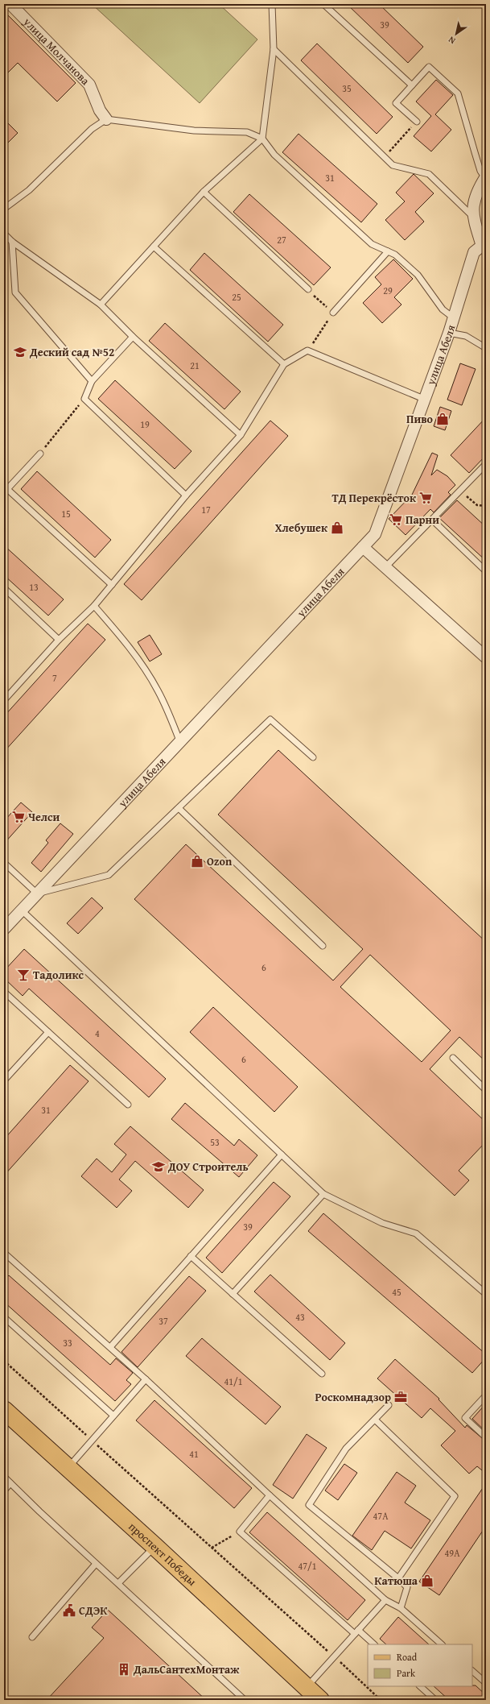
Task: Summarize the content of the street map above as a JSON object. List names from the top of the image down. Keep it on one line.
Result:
{"streets":{"main road":["проспект Победы"],"street":["улица Молчанова","улица Абеля"]},"places":{"school or university":["Деский сад №52","ДОУ Строитель"],"shop":["Пиво","Хлебушек","Ozon","Катюша"],"supermarket":["ТД Перекрёсток","Парни","Челси"],"bar":["Тадоликс"],"office":["Роскомнадзор"],"public building":["СДЭК"],"building":["ДальСантехМонтаж"]},"house_numbers":["39","35","31","27","29","25","21","19","17","15","13","7","6","4","6","31","53","39","45","43","37","33","41/1","41","47А","49А","47/1"],"legend":["Road","Park"],"north":"bottom left"}
